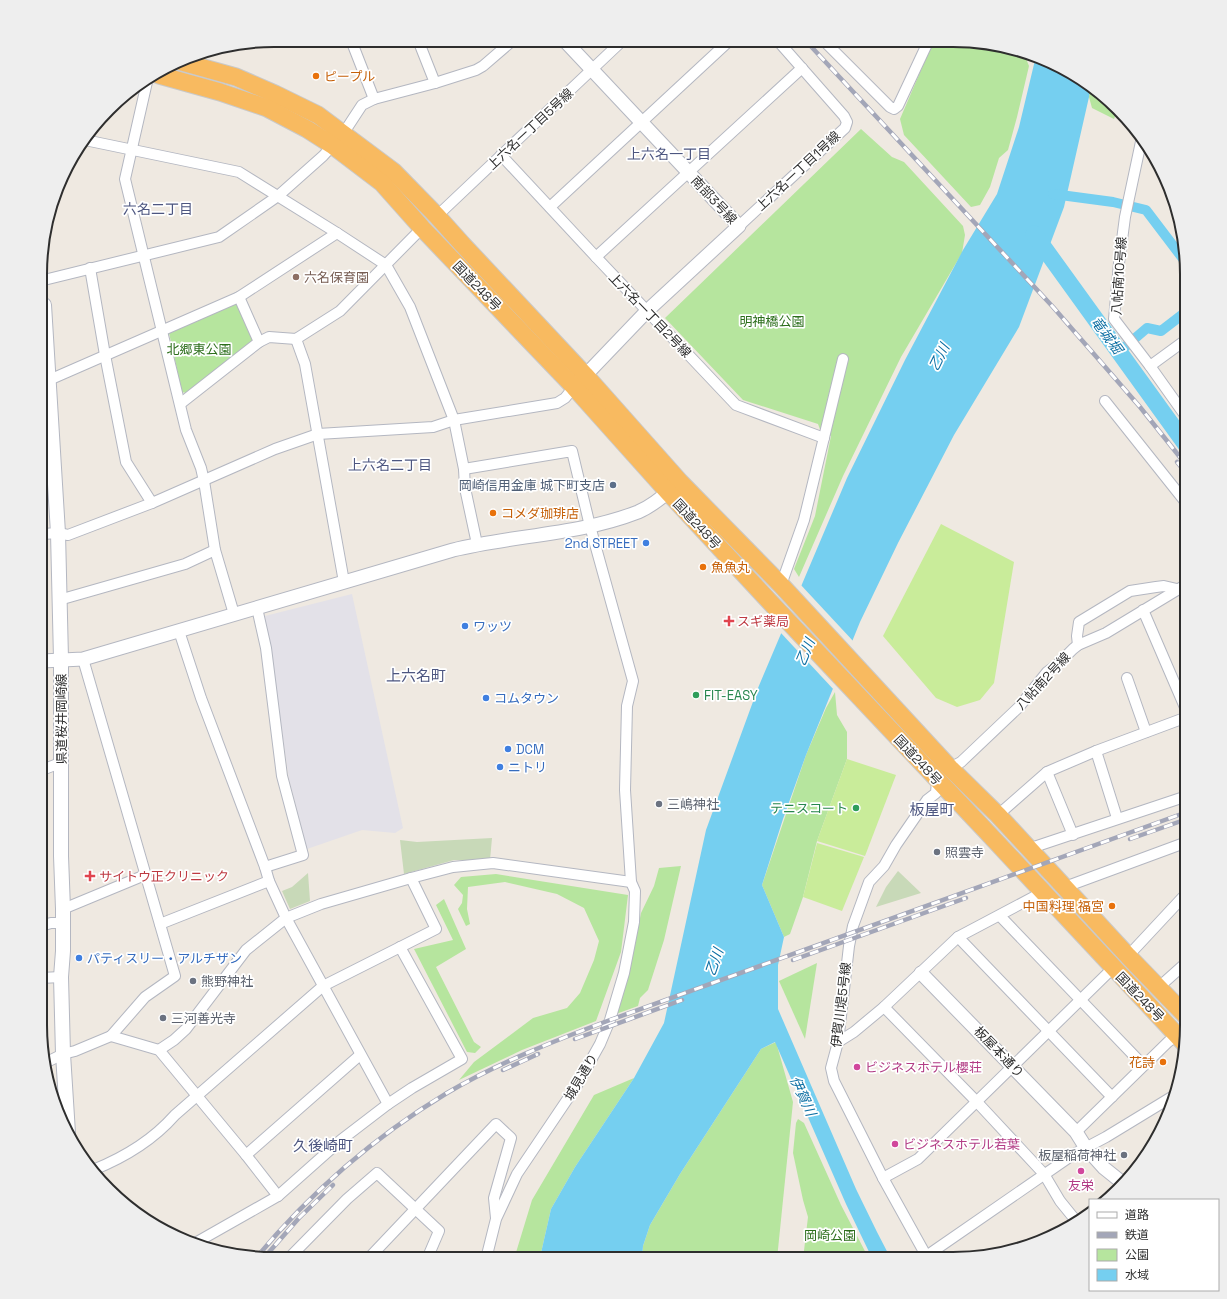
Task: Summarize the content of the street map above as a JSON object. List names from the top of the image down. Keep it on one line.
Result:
{"streets":{"highway":["国道248号"],"main road":["県道桜井岡崎線"],"street":["上六名一丁目5号線","上六名一丁目1号線","南部3号線","八帖南10号線","上六名一丁目2号線","八帖南2号線","伊賀川堤5号線","板屋本通り","城見通り"]},"crossings":[["上六名一丁目5号線","南部3号線"],["上六名一丁目5号線","国道248号"],["上六名一丁目5号線","上六名一丁目2号線"],["上六名一丁目1号線","南部3号線"],["南部3号線","国道248号"],["南部3号線","上六名一丁目2号線"],["国道248号","八帖南2号線"],["国道248号","伊賀川堤5号線"]],"districts":["上六名一丁目","六名二丁目","上六名二丁目","上六名町","板屋町","久後崎町"],"water":["竜城堀","乙川","伊賀川"],"parks":["明神橋公園","北郷東公園","岡崎公園"],"places":{"other":["ピープル","六名保育園","岡崎信用金庫 城下町支店","コメダ珈琲店","2nd STREET","魚魚丸","ワッツ","FIT-EASY","コムタウン","DCM","ニトリ","三嶋神社","テニスコート","照雲寺","中国料理 福宮","パティスリー・アルチザン","熊野神社","三河善光寺","花詩","ビジネスホテル櫻荘","ビジネスホテル若葉","板屋稲荷神社","友栄"],"health":["スギ薬局","サイトウ正クリニック"]},"legend":["道路","鉄道","公園","水域"]}
